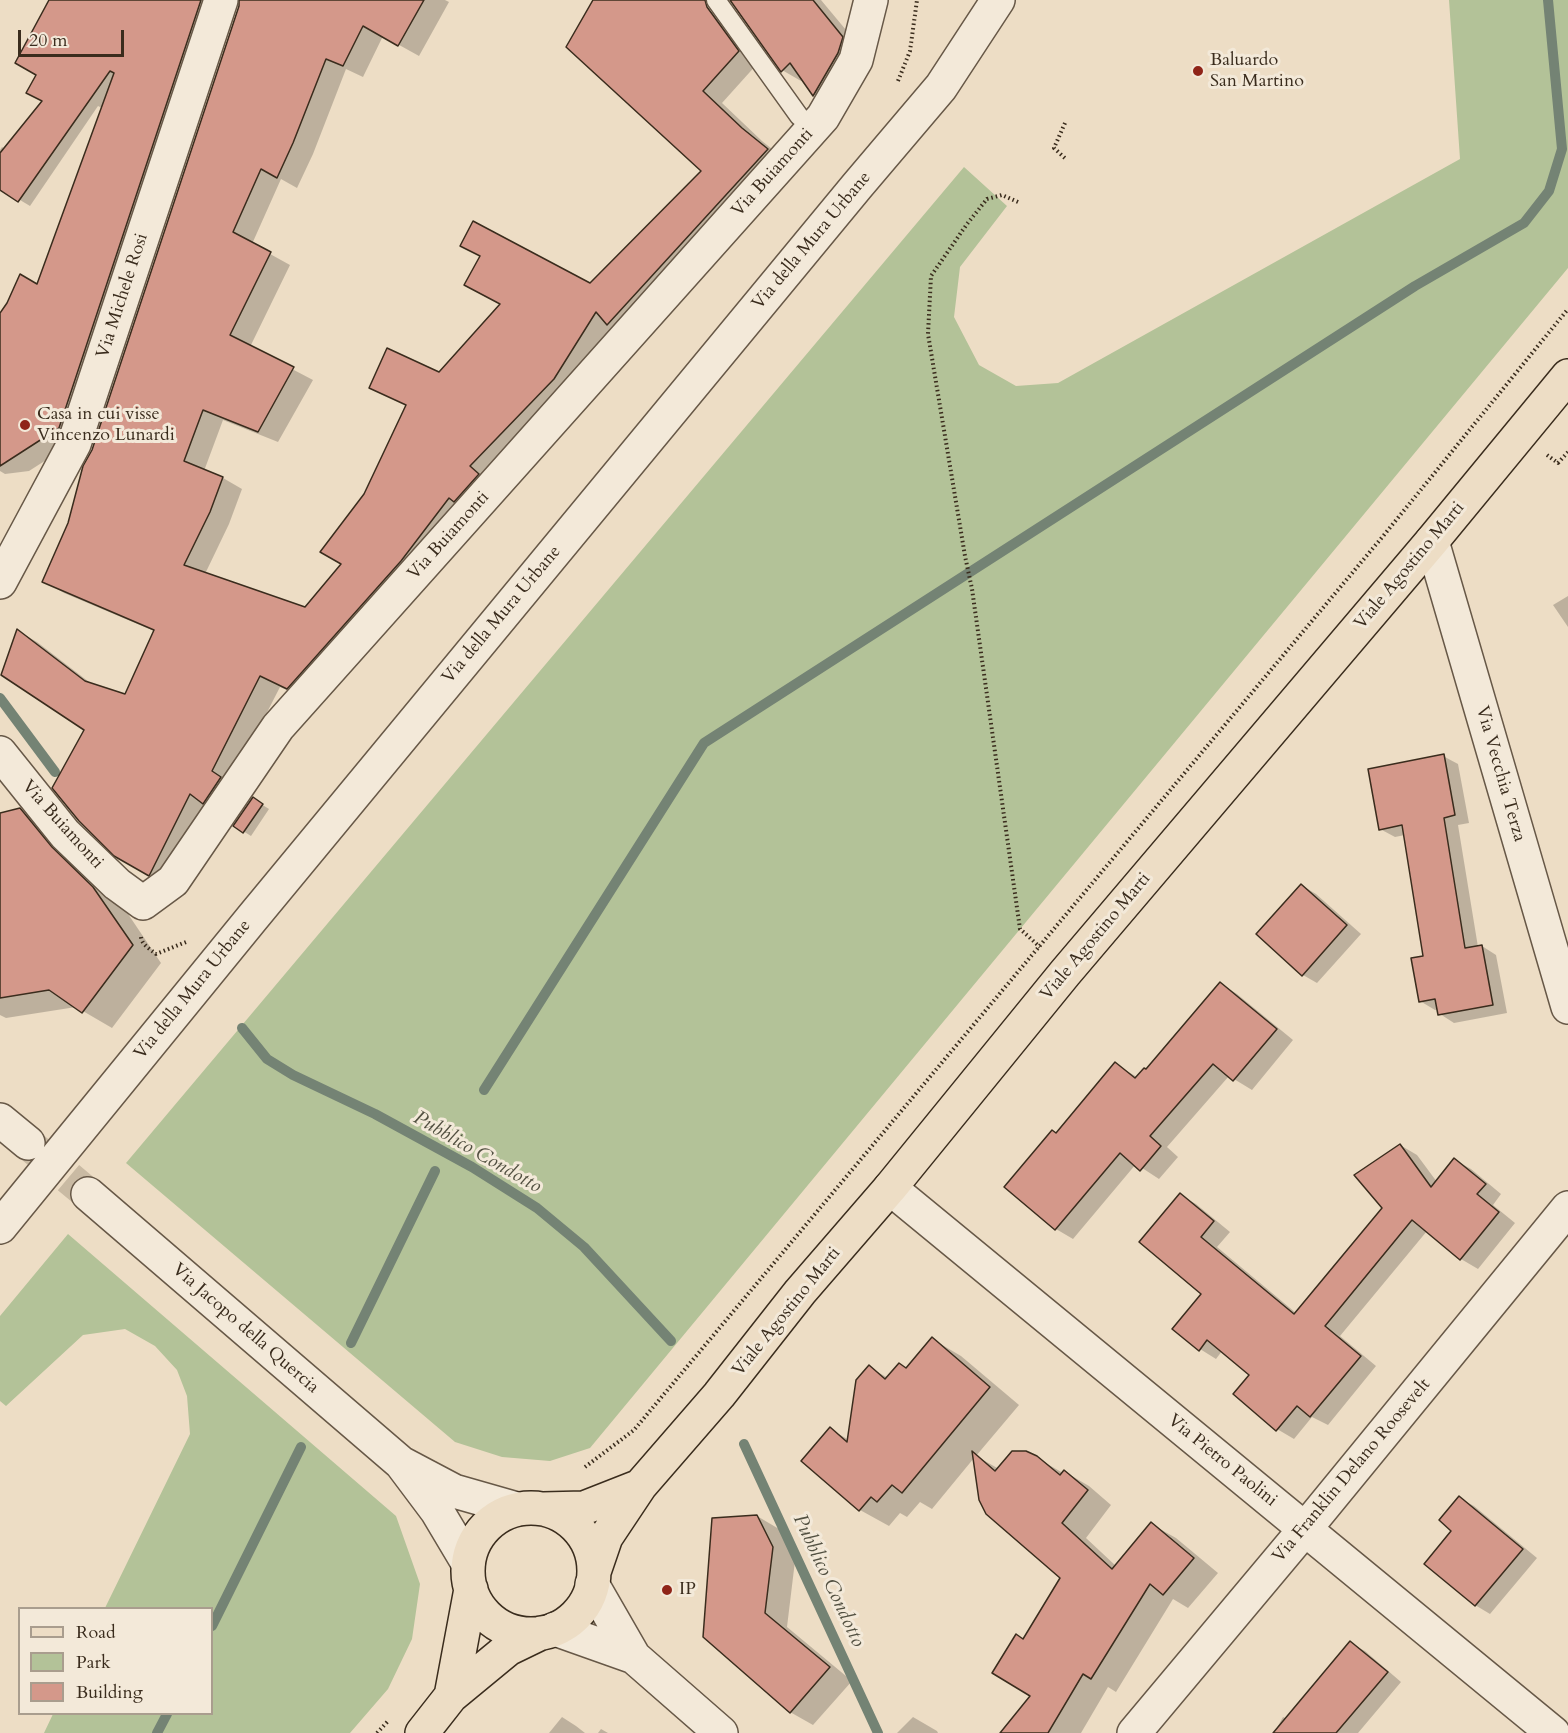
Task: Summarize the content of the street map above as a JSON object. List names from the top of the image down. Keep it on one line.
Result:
{"streets":{"main road":["Viale Agostino Marti"],"street":["Via Buiamonti","Via della Mura Urbane","Via Michele Rosi","Via Vecchia Terza","Via Jacopo della Quercia","Via Pietro Paolini","Via Franklin Delano Roosevelt"]},"crossings":[["Viale Agostino Marti","Via Vecchia Terza"],["Viale Agostino Marti","Via Jacopo della Quercia"],["Viale Agostino Marti","Via Pietro Paolini"],["Via Pietro Paolini","Via Franklin Delano Roosevelt"]],"water":["Pubblico Condotto"],"places":["Baluardo San Martino","Casa in cui visse Vincenzo Lunardi","IP"],"legend":["Road","Park","Building"],"scale_bar":"20 m"}
